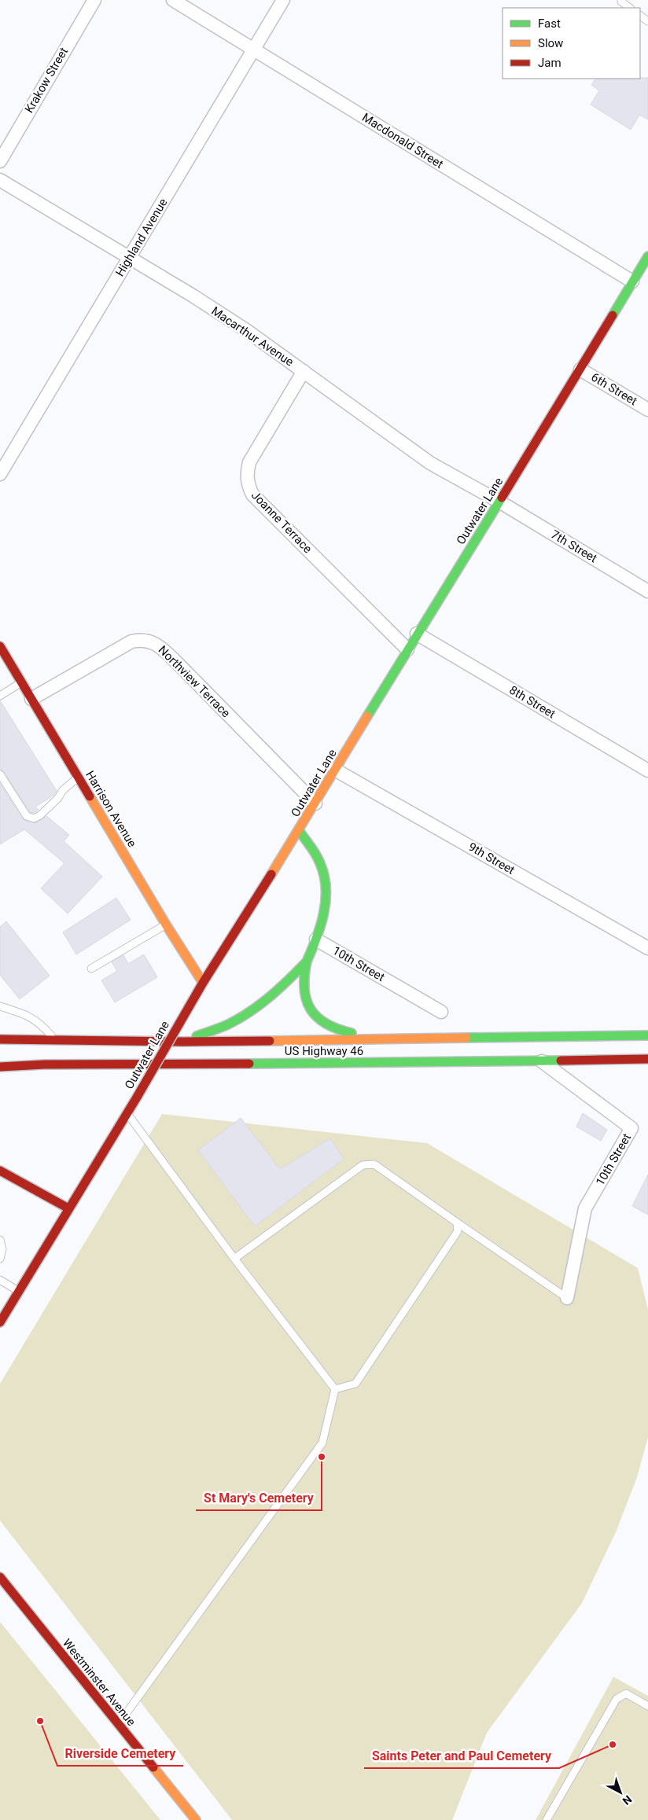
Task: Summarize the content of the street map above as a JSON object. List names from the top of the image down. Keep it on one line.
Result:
{"streets":{"main road":["Outwater Lane","Harrison Avenue","US Highway 46","Westminster Avenue"],"street":["Krakow Street","Macdonald Street","Highland Avenue","Macarthur Avenue","6th Street","Joanne Terrace","7th Street","Northview Terrace","8th Street","9th Street","10th Street"]},"crossings":[["Macdonald Street","Highland Avenue"],["Macdonald Street","Outwater Lane"],["Highland Avenue","Macarthur Avenue"],["Macarthur Avenue","Outwater Lane"],["Macarthur Avenue","Joanne Terrace"],["Macarthur Avenue","7th Street"],["6th Street","Outwater Lane"],["Outwater Lane","Joanne Terrace"],["Outwater Lane","7th Street"],["Outwater Lane","Northview Terrace"],["Outwater Lane","8th Street"],["Outwater Lane","Harrison Avenue"],["Outwater Lane","9th Street"],["Northview Terrace","Harrison Avenue"],["10th Street","US Highway 46"]],"places":["St Mary's Cemetery","Riverside Cemetery","Saints Peter and Paul Cemetery"],"legend":["Fast","Slow","Jam"],"north":"bottom right"}
